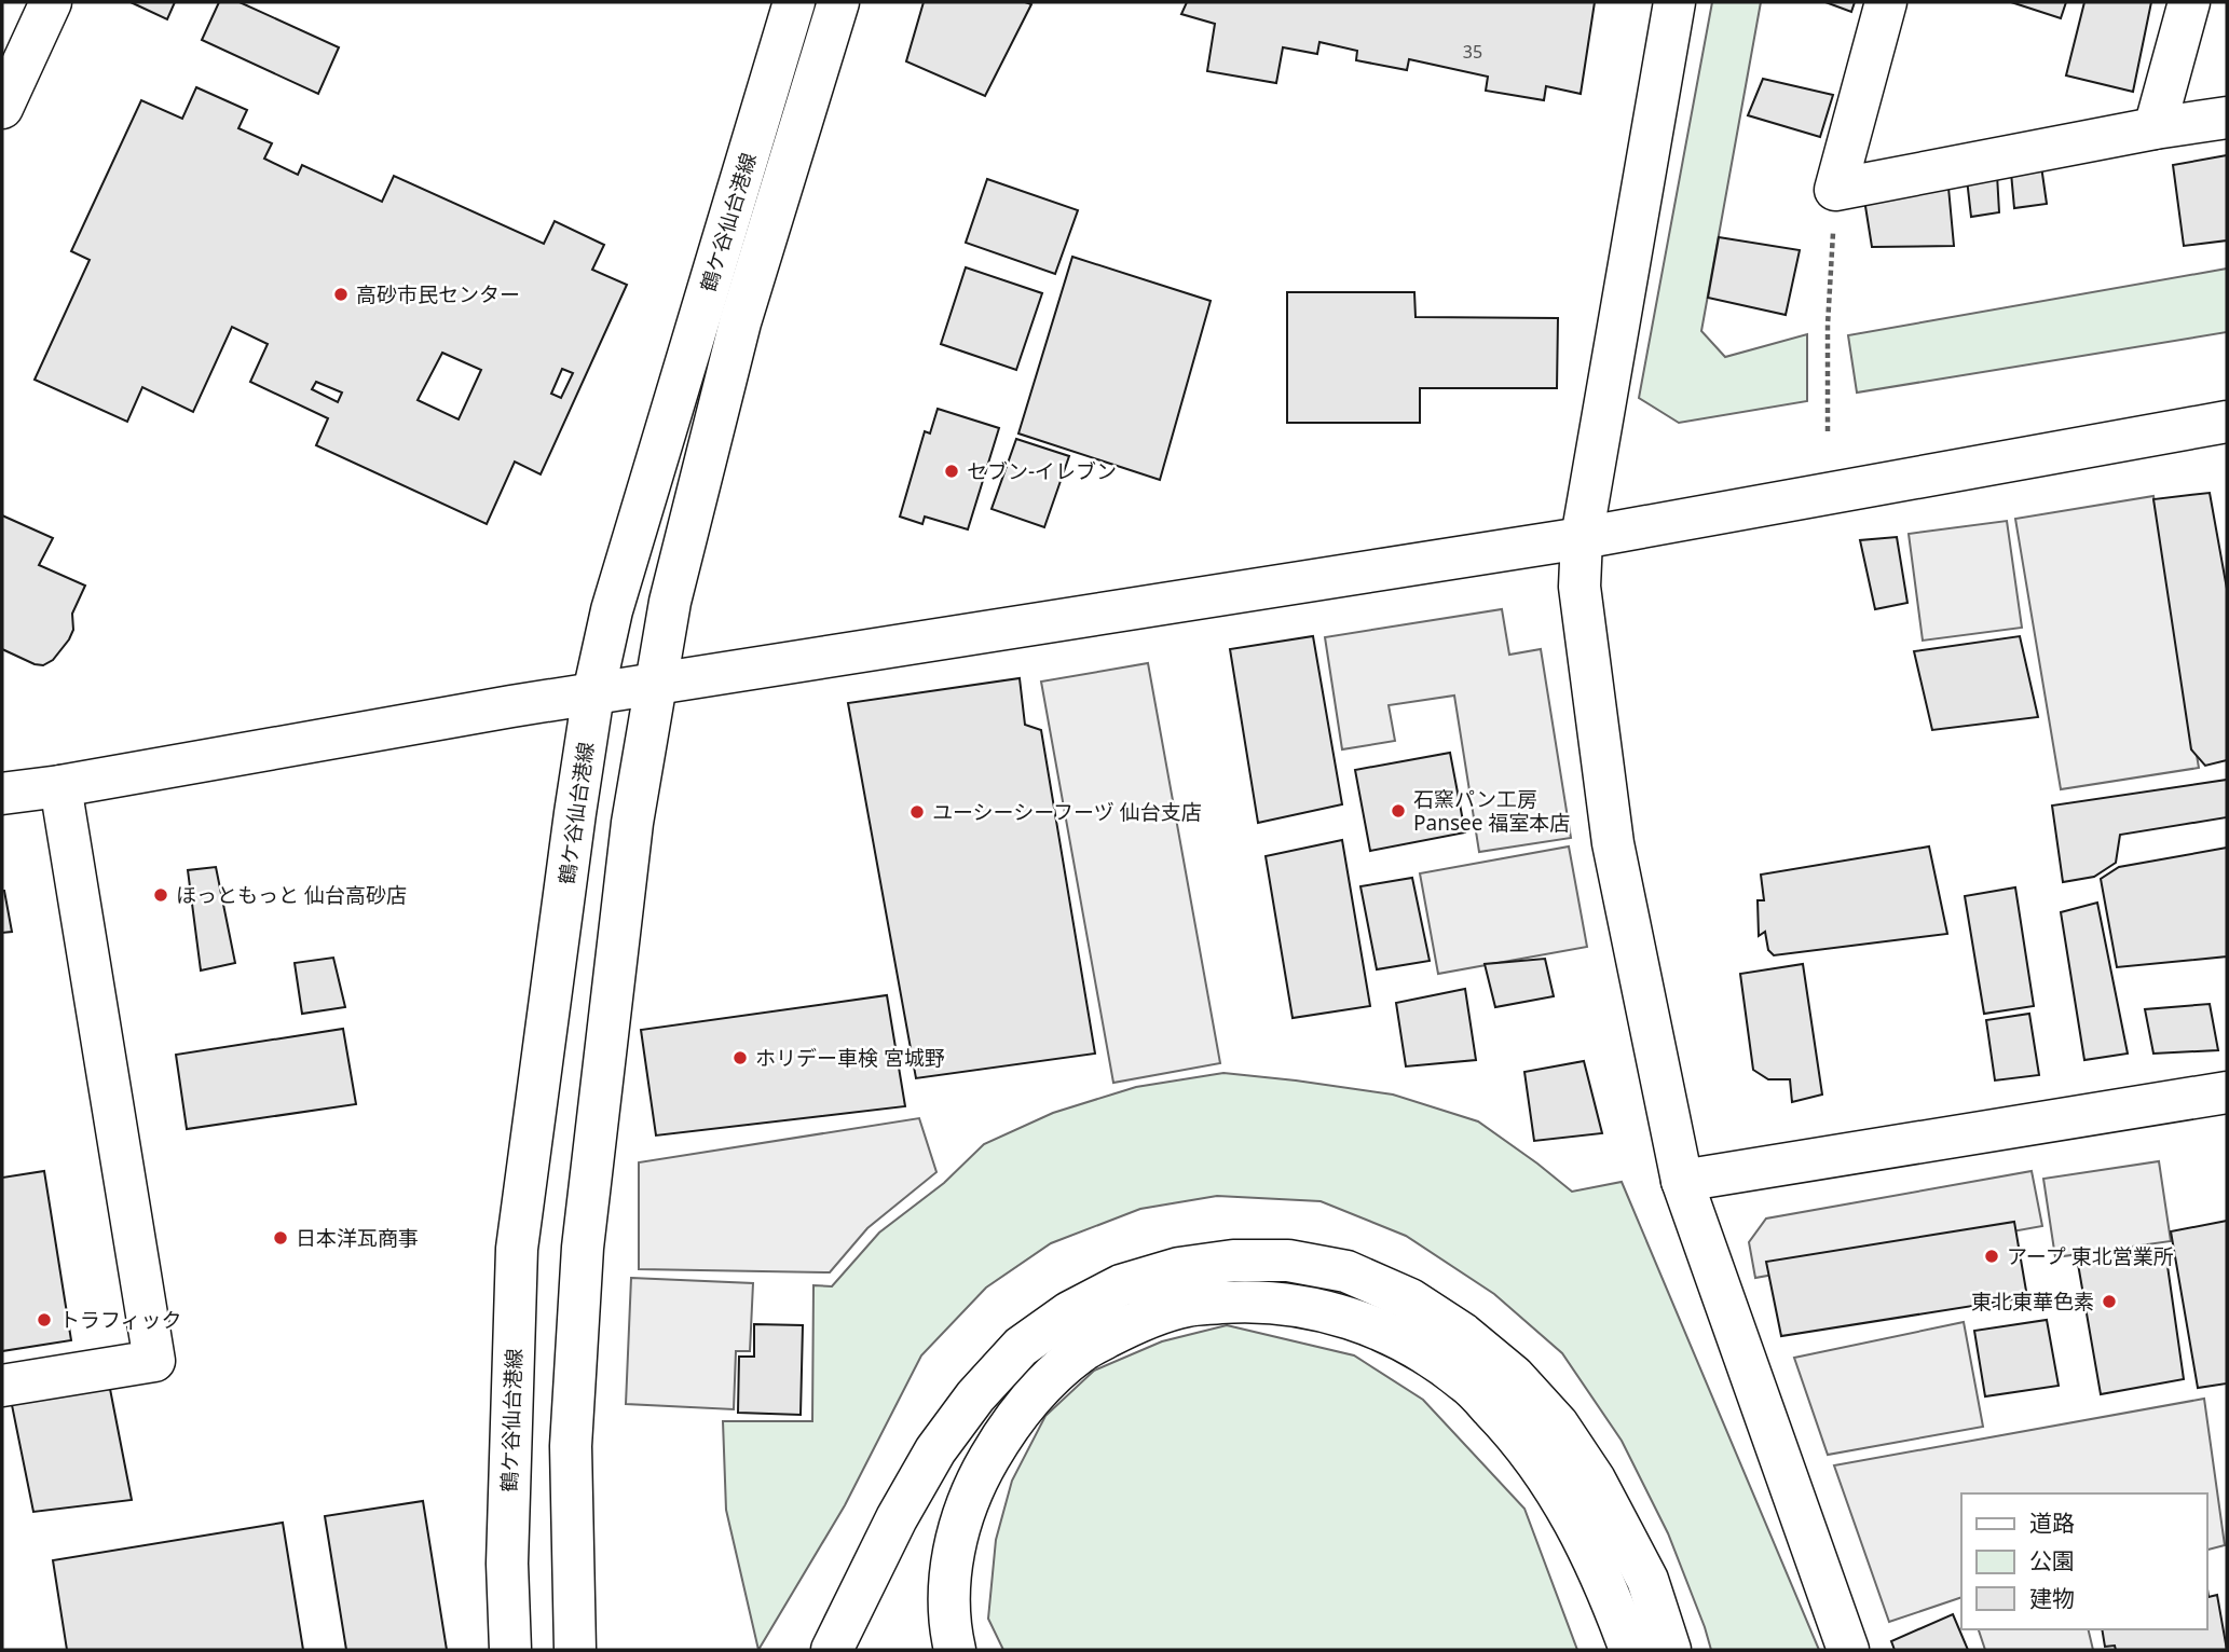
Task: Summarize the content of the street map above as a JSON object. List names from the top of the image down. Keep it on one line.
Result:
{"streets":{"main road":["鶴ケ谷仙台港線"]},"places":["高砂市民センター","セブン-イレブン","石窯パン工房 Pansee 福室本店","ユーシーシーフーヅ 仙台支店","ほっともっと 仙台高砂店","ホリデー車検 宮城野","日本洋瓦商事","アープ 東北営業所","東北東華色素","トラフィック"],"house_numbers":["35"],"legend":["道路","公園","建物"]}
